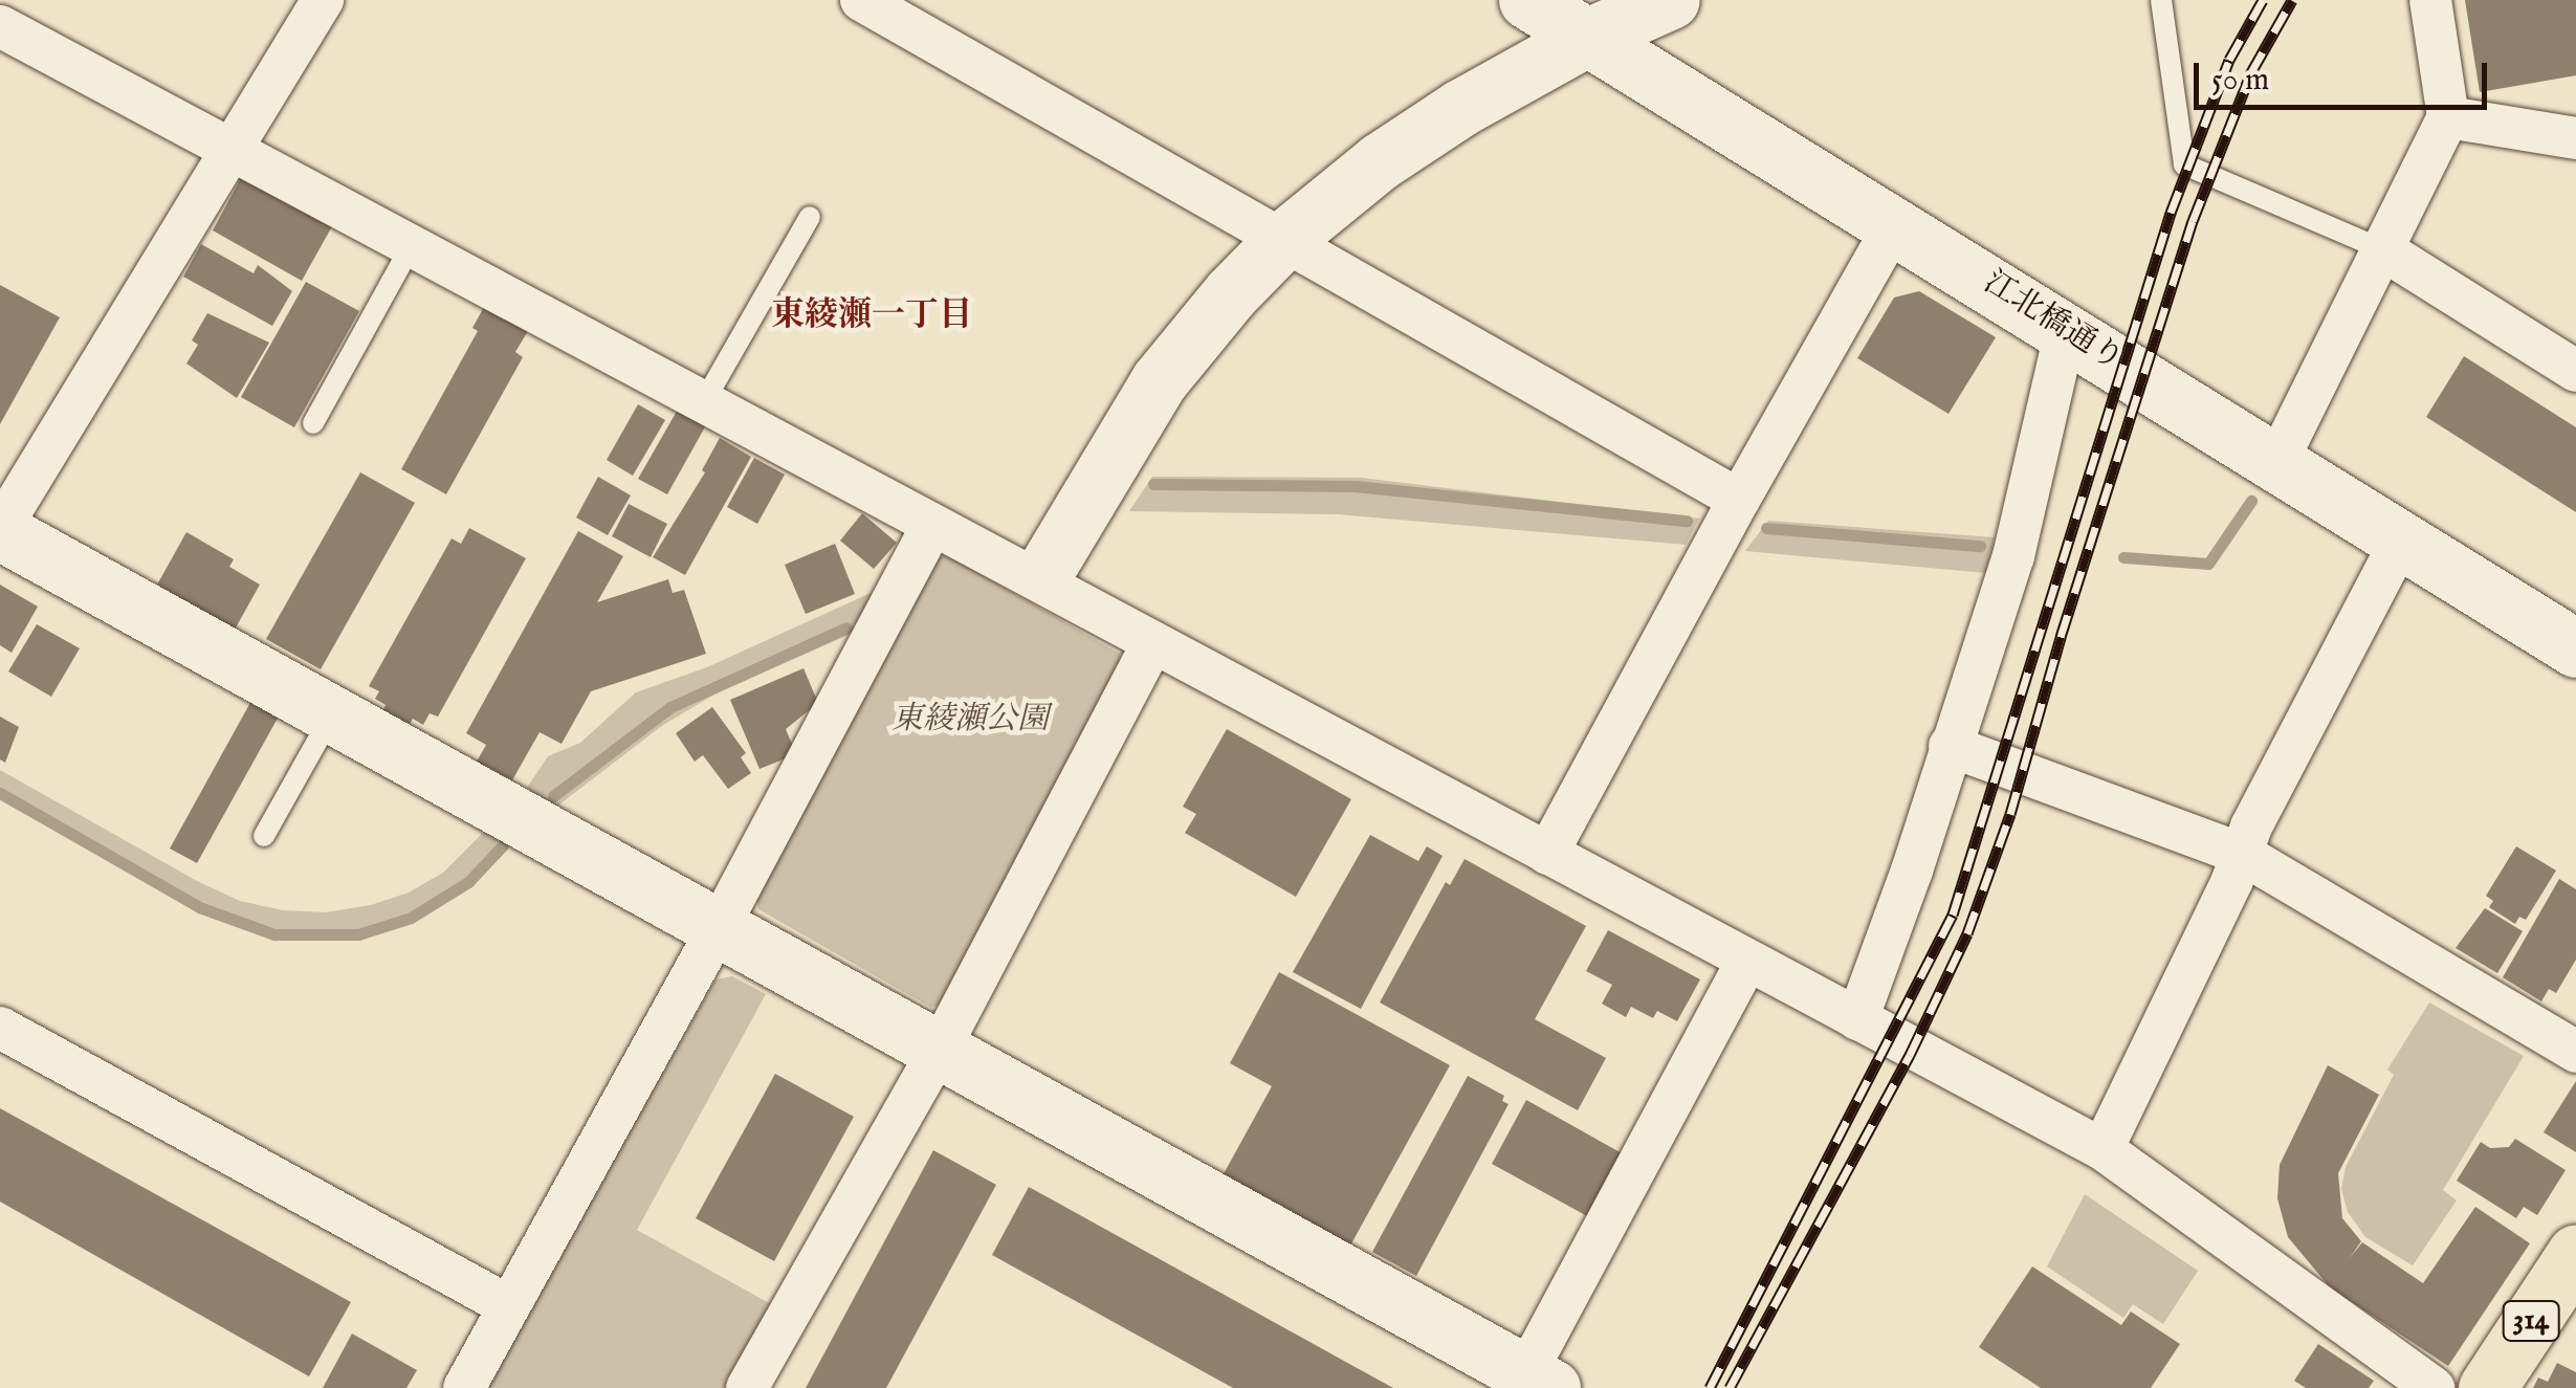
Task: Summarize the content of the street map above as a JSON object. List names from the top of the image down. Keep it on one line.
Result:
{"streets":{"main road":["314"],"street":["江北橋通り"]},"districts":["東綾瀬一丁目"],"parks":["東綾瀬公園"],"scale_bar":"50 m"}
